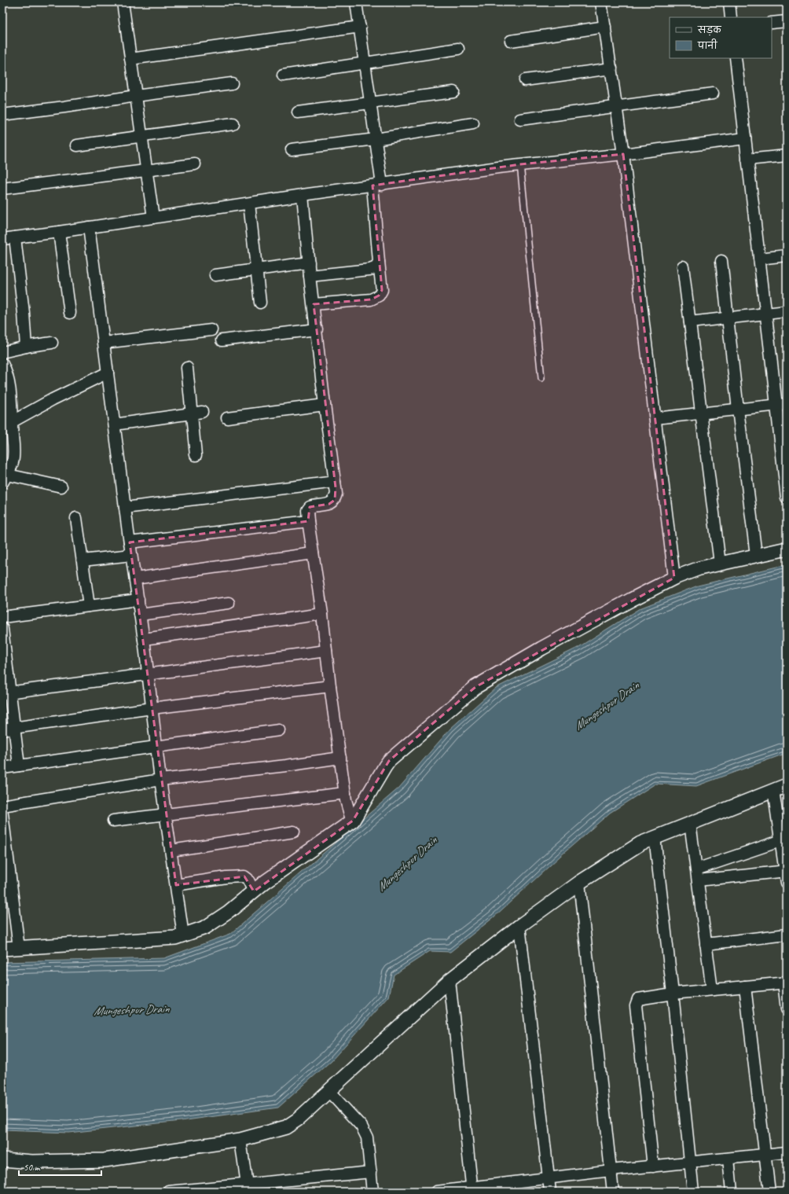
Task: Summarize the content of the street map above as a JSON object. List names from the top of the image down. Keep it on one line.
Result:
{"water":["Mungeshpur Drain"],"legend":["सड़क","पानी"],"scale_bar":"50 m"}
